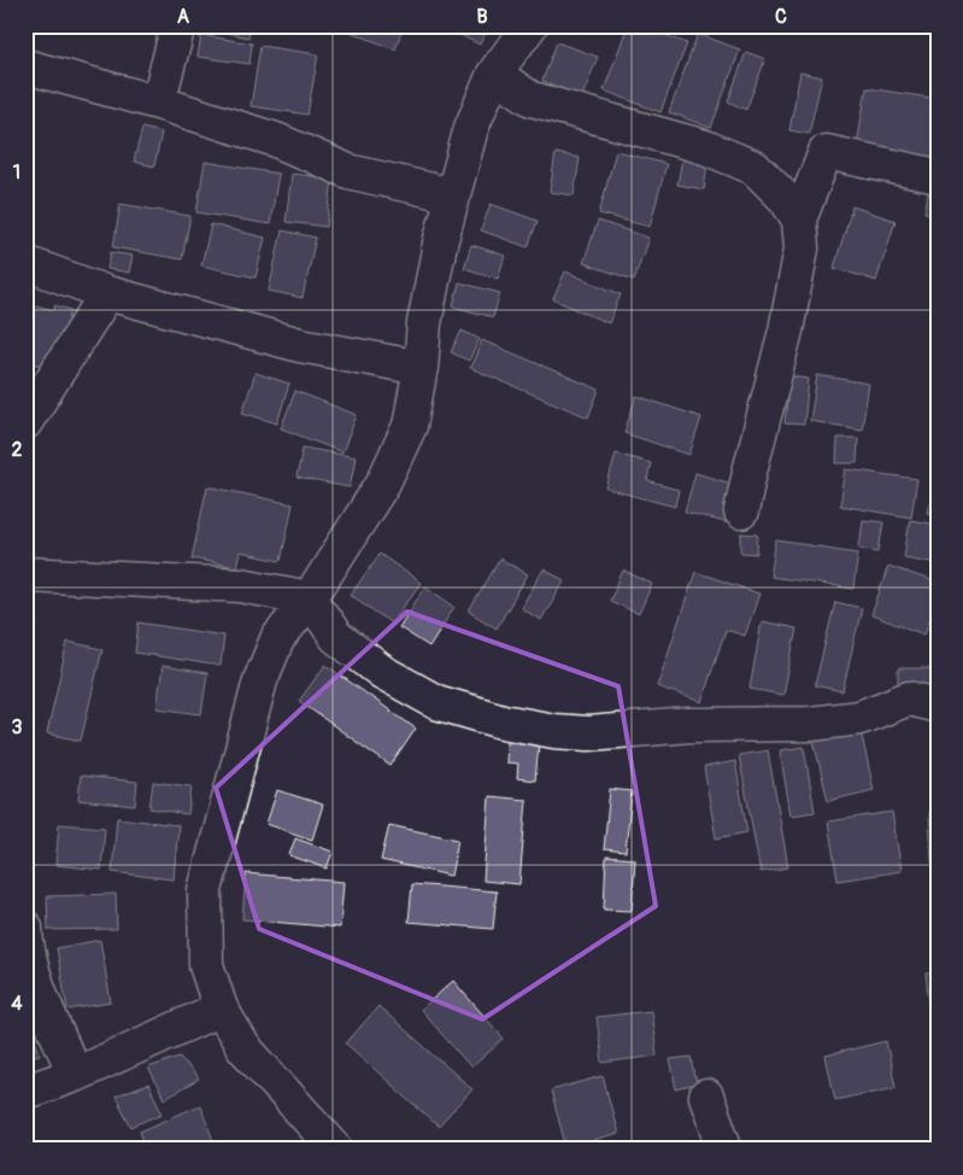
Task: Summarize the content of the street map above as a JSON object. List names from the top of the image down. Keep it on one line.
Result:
{"grid":{"columns":["A","B","C"],"rows":["1","2","3","4"]}}
